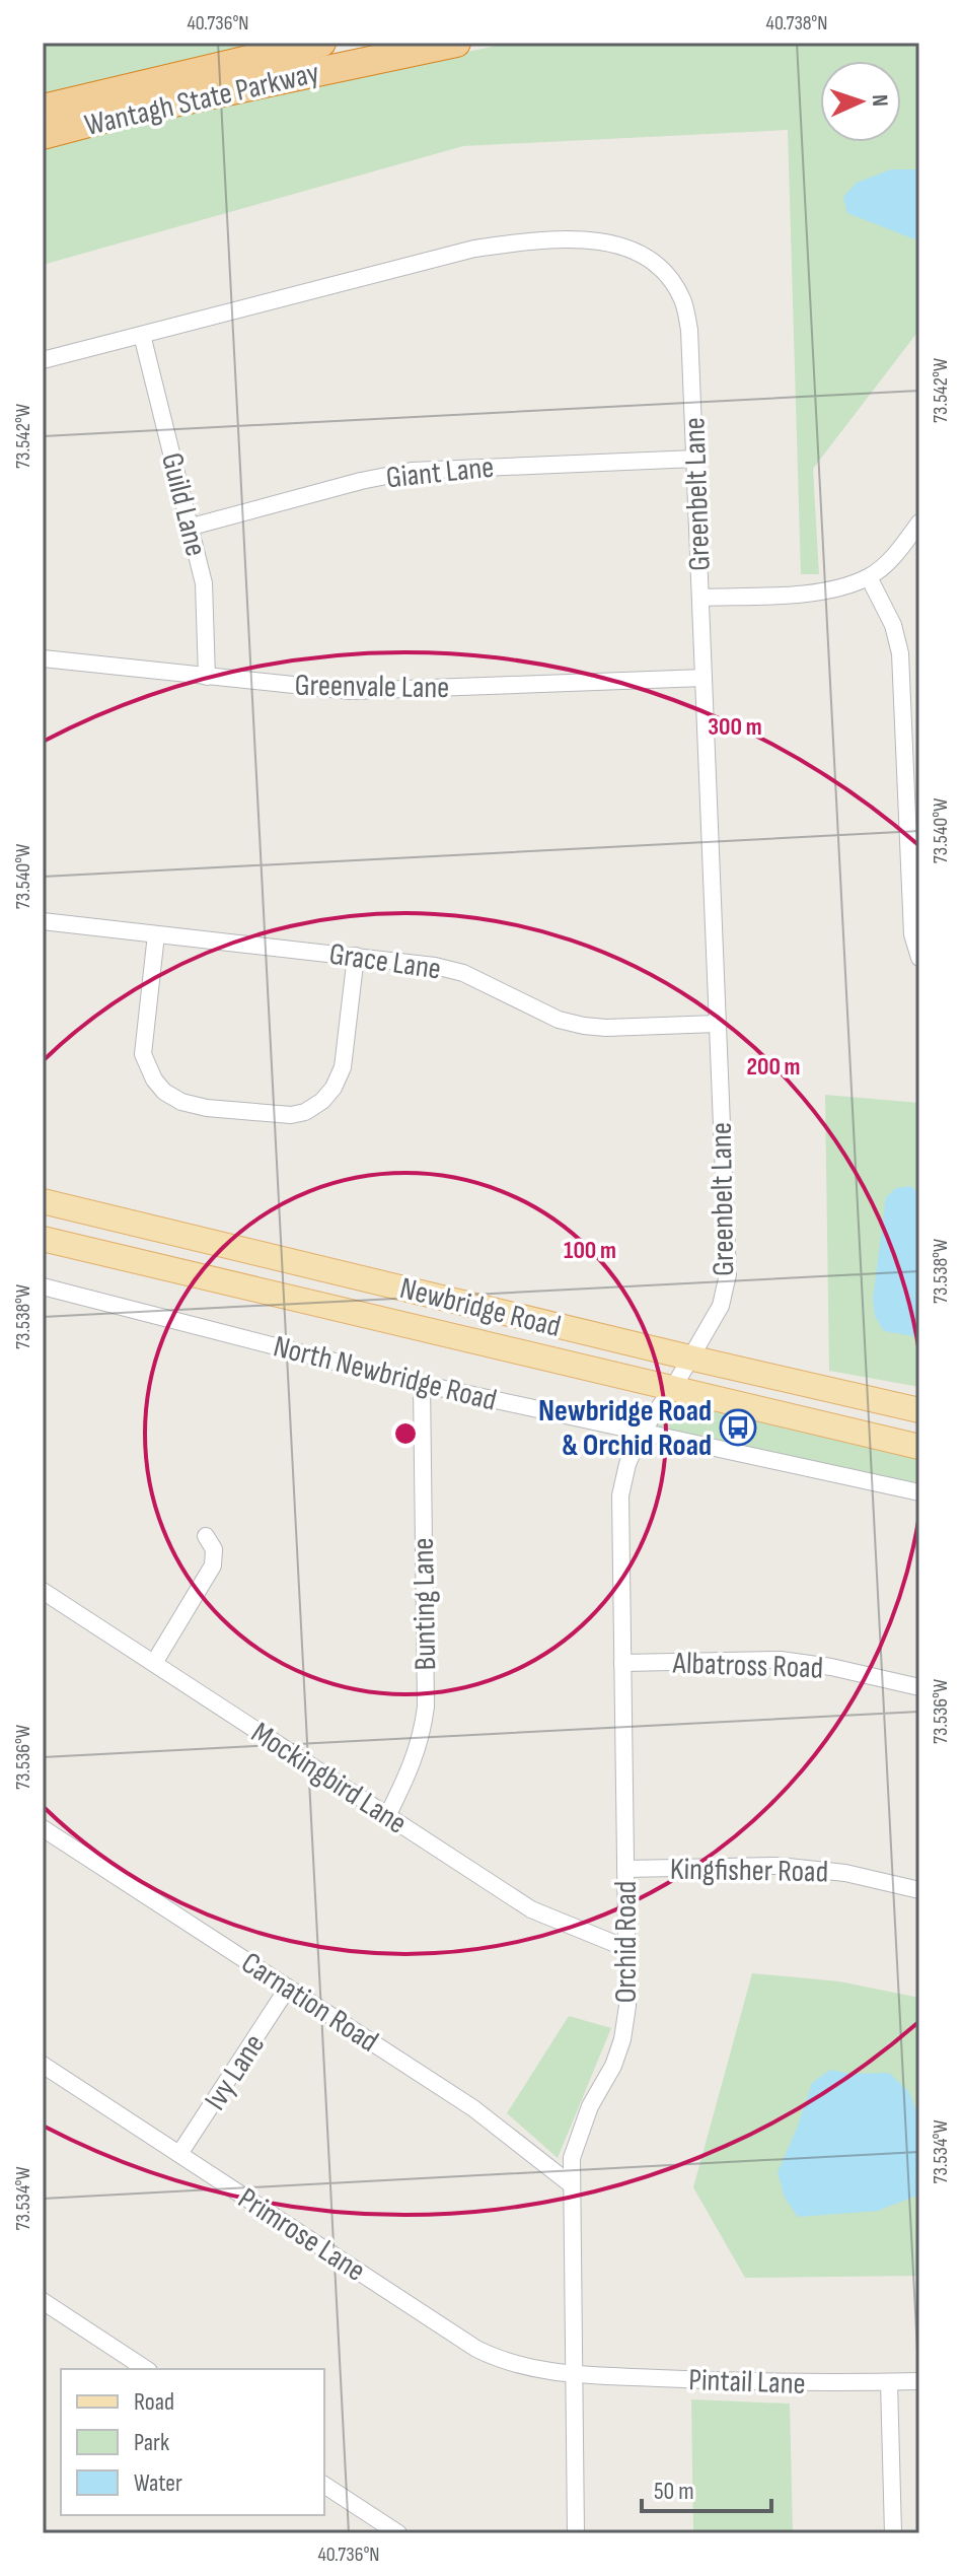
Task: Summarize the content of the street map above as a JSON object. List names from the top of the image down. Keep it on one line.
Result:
{"streets":{"highway":["Wantagh State Parkway"],"main road":["Newbridge Road"],"street":["Giant Lane","Greenbelt Lane","Guild Lane","Greenvale Lane","Grace Lane","North Newbridge Road","Bunting Lane","Albatross Road","Mockingbird Lane","Kingfisher Road","Orchid Road","Carnation Road","Ivy Lane","Primrose Lane","Pintail Lane"]},"crossings":[["Giant Lane","Greenbelt Lane"],["Giant Lane","Guild Lane"],["Greenbelt Lane","Guild Lane"],["Greenbelt Lane","Greenvale Lane"],["Greenbelt Lane","Grace Lane"],["Greenbelt Lane","Newbridge Road"],["Greenbelt Lane","Orchid Road"],["Guild Lane","Greenvale Lane"],["Newbridge Road","Orchid Road"],["North Newbridge Road","Bunting Lane"],["North Newbridge Road","Orchid Road"],["Bunting Lane","Mockingbird Lane"],["Albatross Road","Orchid Road"],["Mockingbird Lane","Orchid Road"],["Kingfisher Road","Orchid Road"],["Orchid Road","Carnation Road"],["Orchid Road","Primrose Lane"],["Orchid Road","Pintail Lane"],["Carnation Road","Ivy Lane"],["Ivy Lane","Primrose Lane"],["Primrose Lane","Pintail Lane"]],"places":{"bus stop":["Newbridge Road & Orchid Road"]},"legend":["Road","Park","Water"],"scale_bar":"50 m","north":"right","coordinates":["40.736°N","40.738°N","73.542°W","73.540°W","73.538°W","73.536°W","73.534°W"],"rings":["300 m","200 m","100 m"]}
